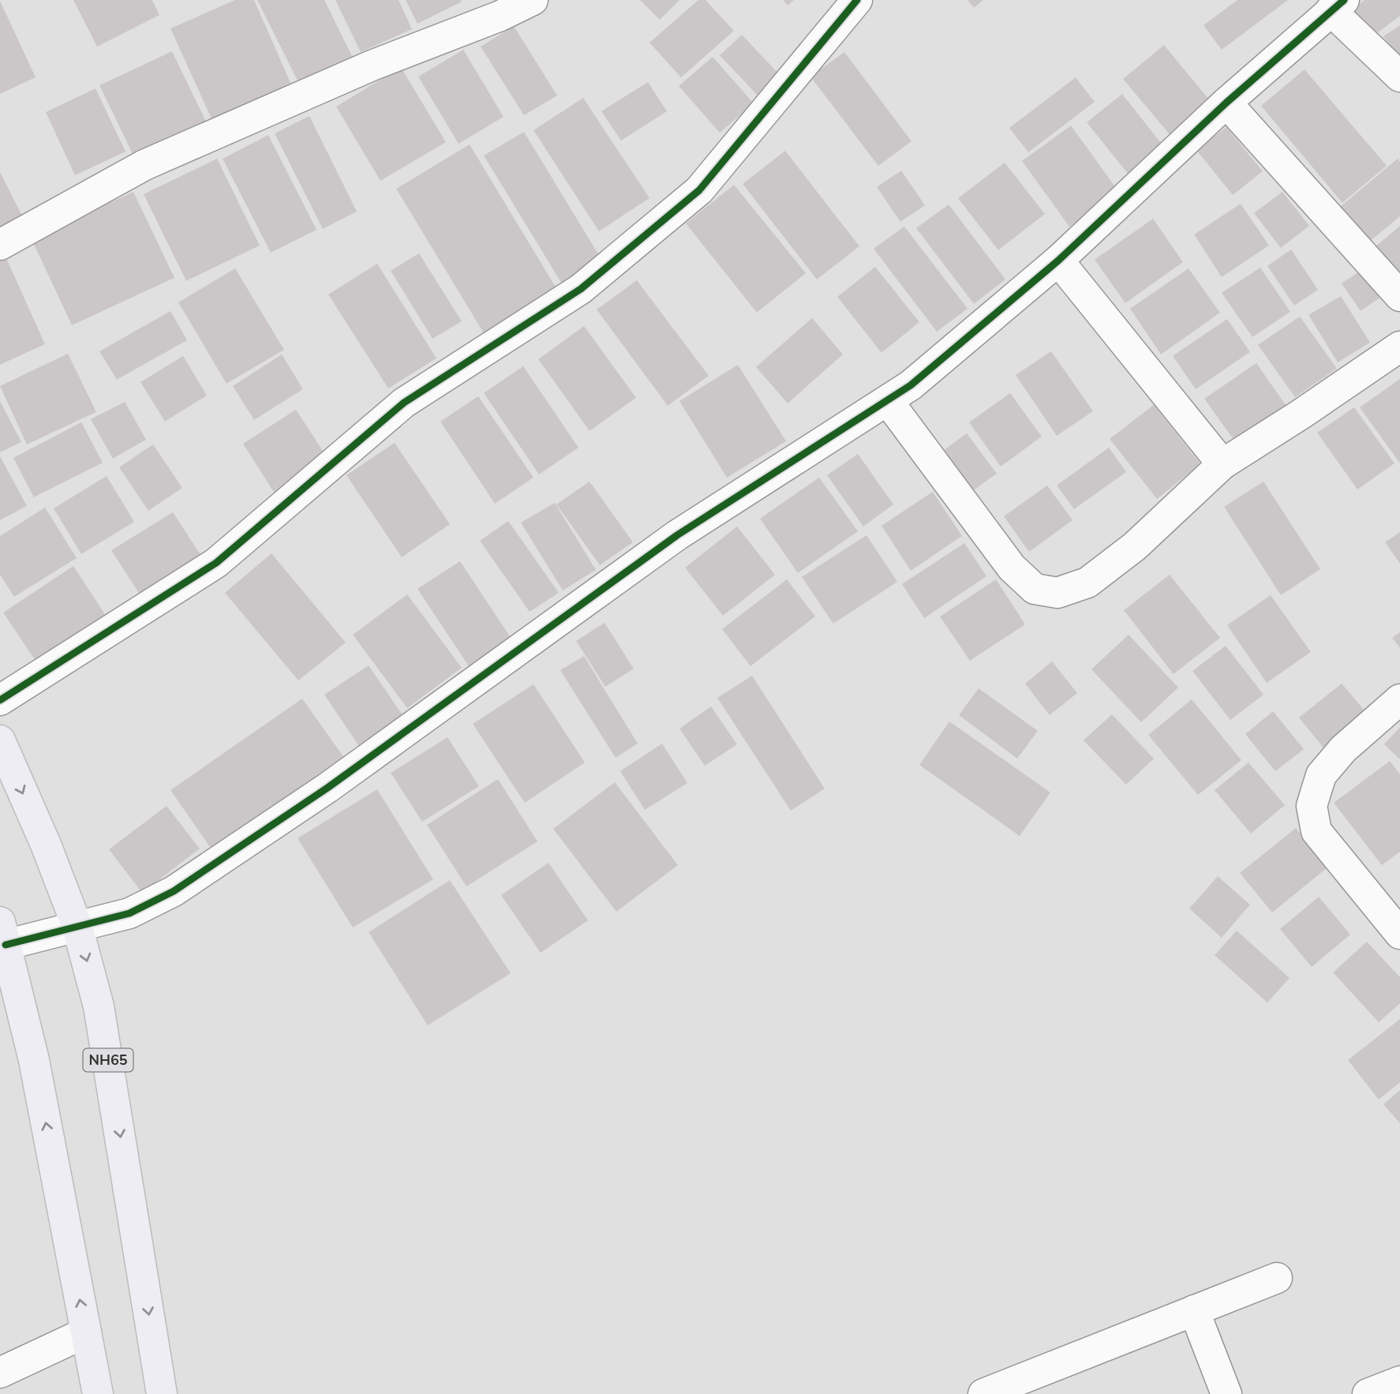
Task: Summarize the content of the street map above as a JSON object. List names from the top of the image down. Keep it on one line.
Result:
{"streets":{"highway":["NH65"]}}
